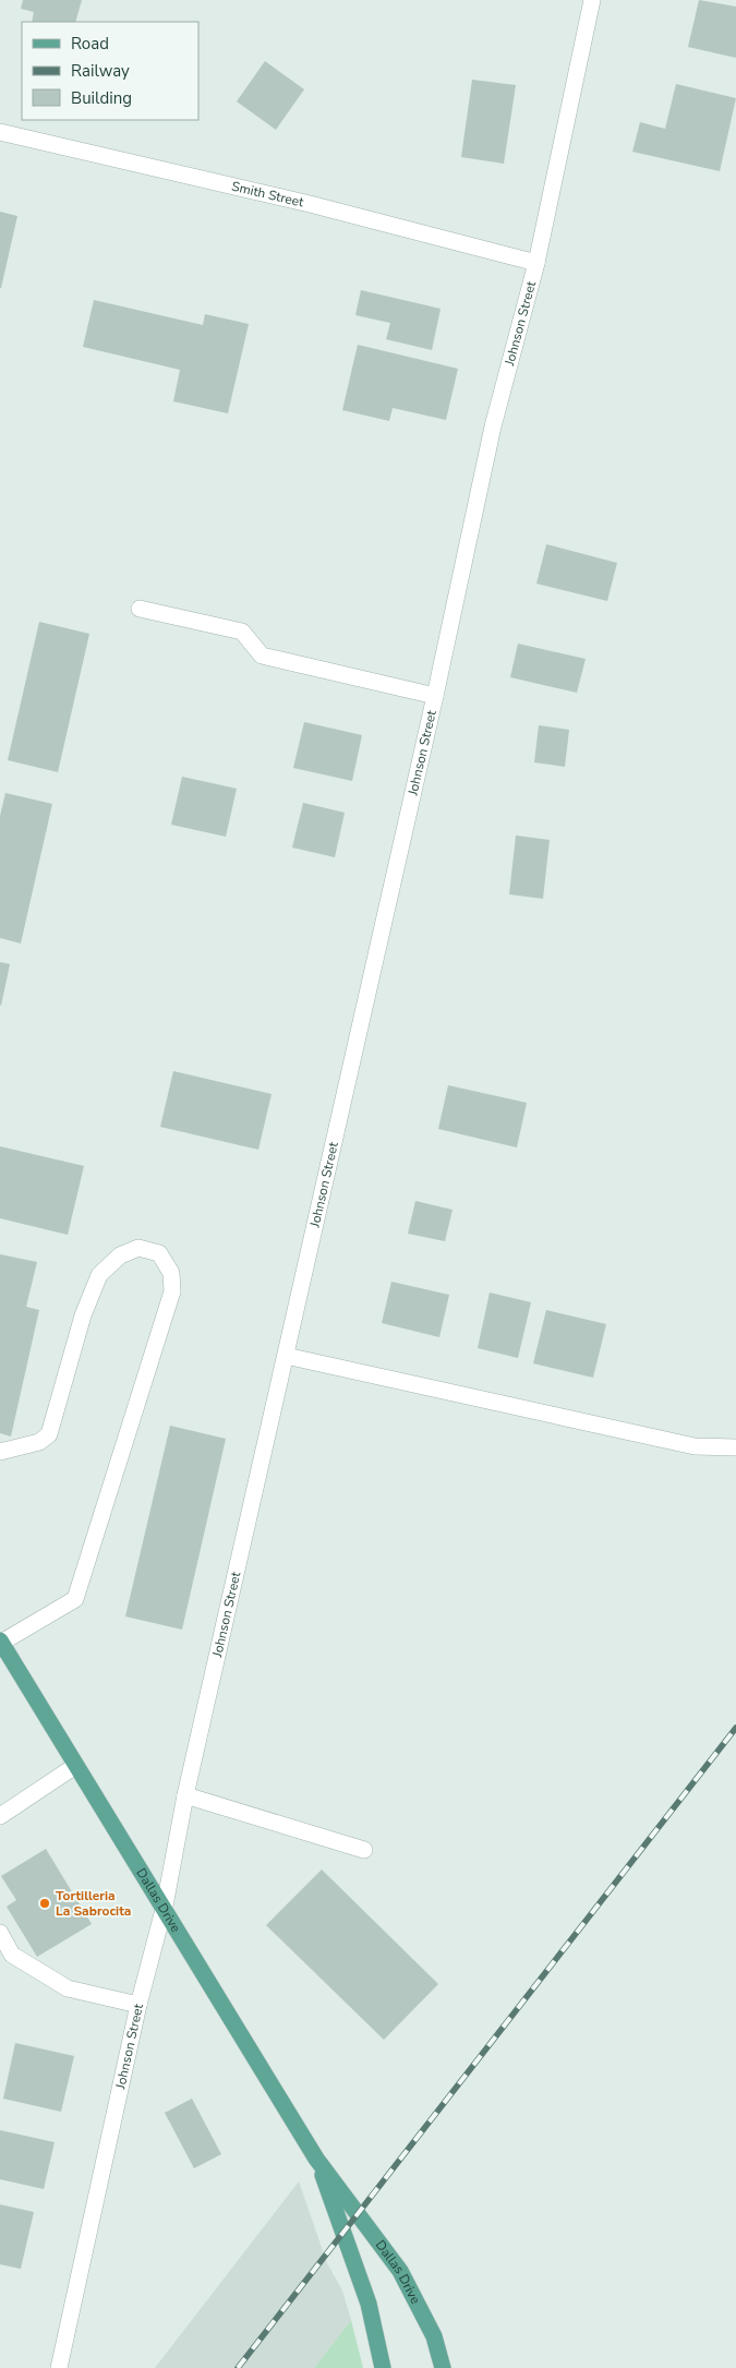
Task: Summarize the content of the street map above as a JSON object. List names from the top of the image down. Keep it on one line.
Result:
{"streets":{"main road":["Dallas Drive"],"street":["Smith Street","Johnson Street"]},"crossings":[["Smith Street","Johnson Street"],["Johnson Street","Dallas Drive"]],"places":["Tortilleria La Sabrocita"],"legend":["Road","Railway","Building"]}
